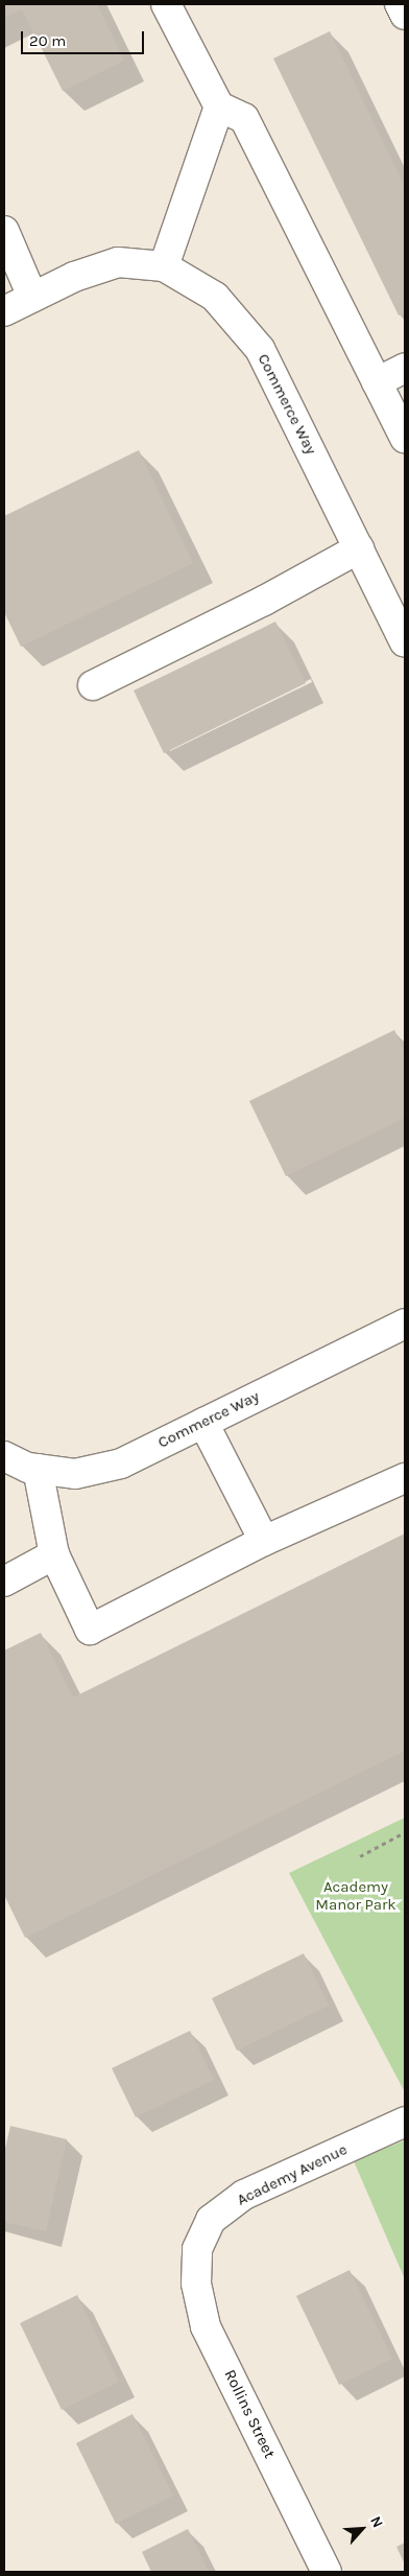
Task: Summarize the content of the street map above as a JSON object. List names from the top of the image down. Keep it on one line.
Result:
{"streets":{"street":["Commerce Way","Academy Avenue","Rollins Street"]},"crossings":[["Academy Avenue","Rollins Street"]],"parks":["Academy Manor Park"],"scale_bar":"20 m","north":"top right"}
